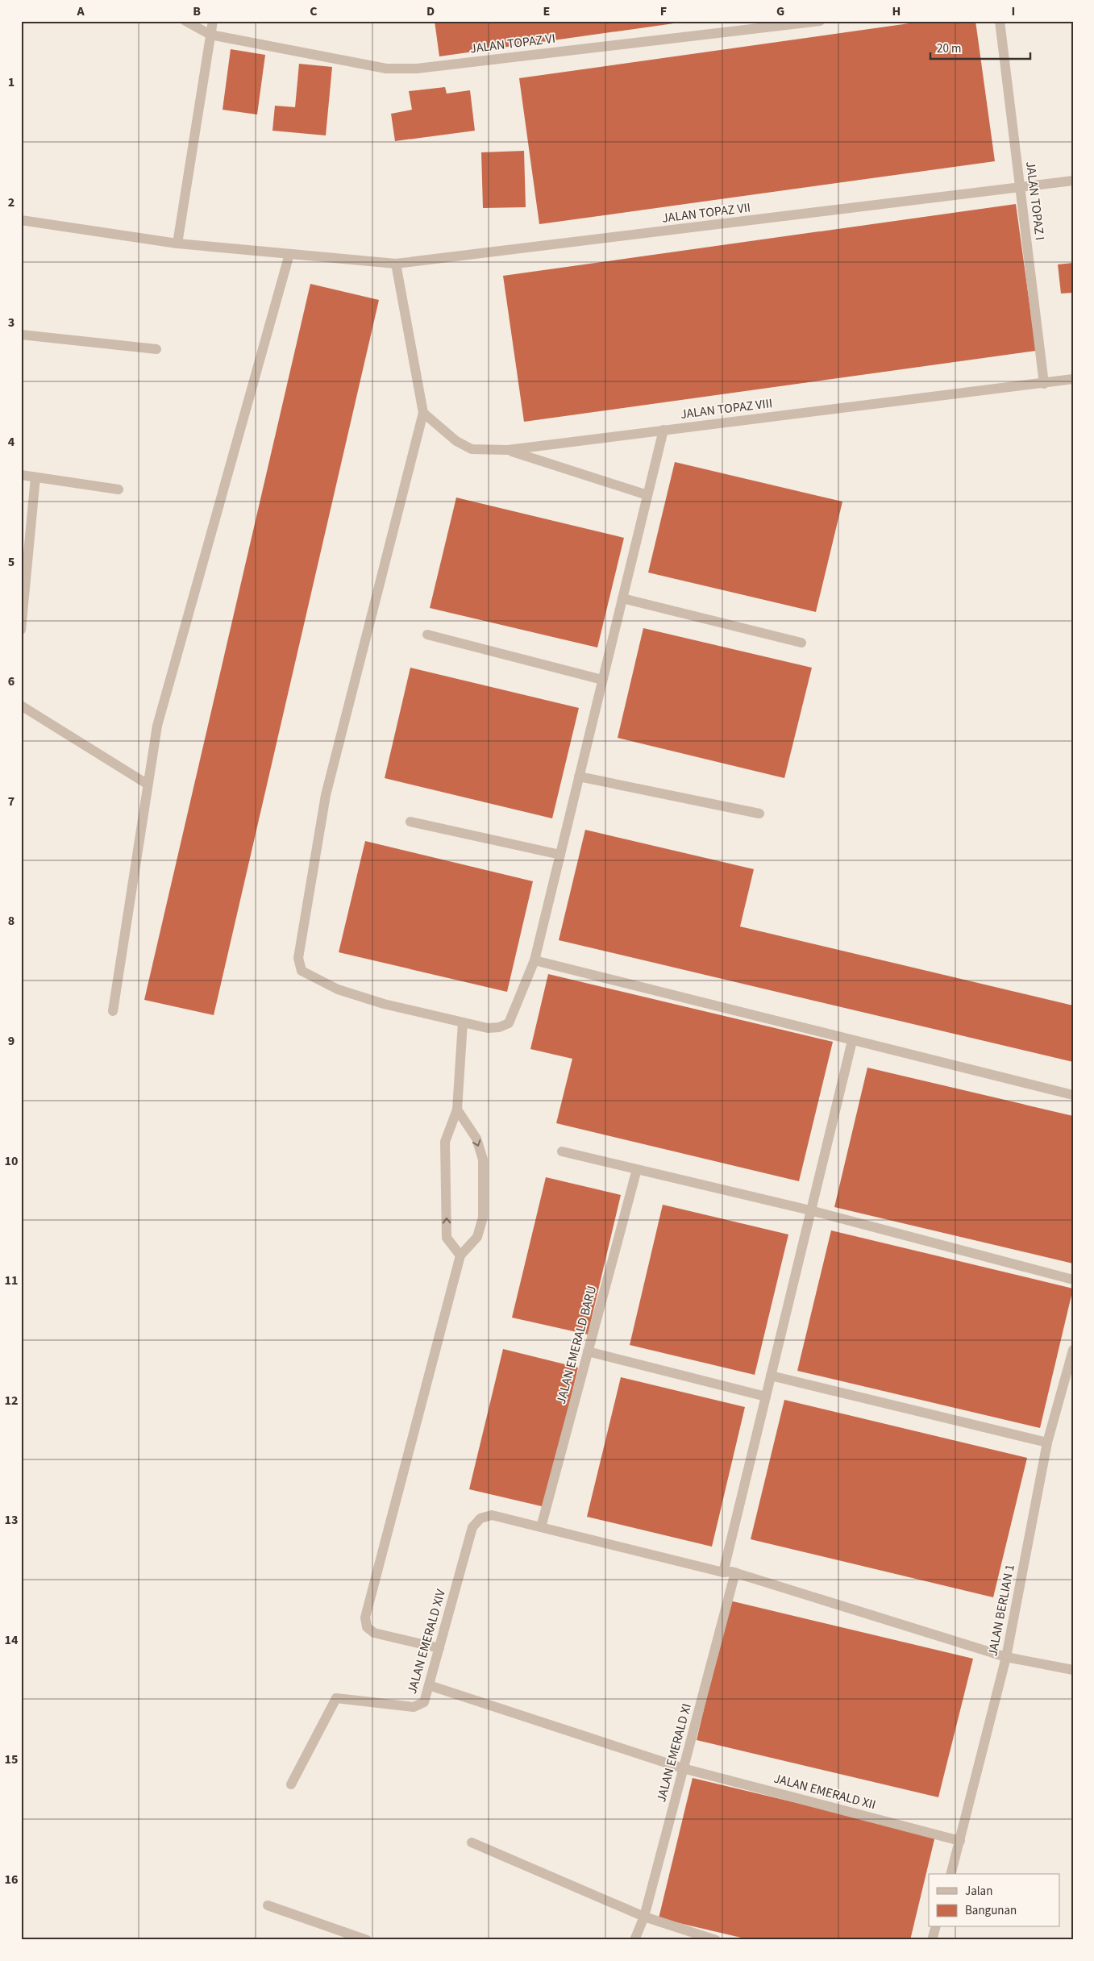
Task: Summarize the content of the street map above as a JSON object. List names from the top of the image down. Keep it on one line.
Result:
{"streets":{"street":["JALAN TOPAZ VI","JALAN TOPAZ I","JALAN TOPAZ VII","JALAN TOPAZ VIII","JALAN EMERALD BARU","JALAN BERLIAN 1","JALAN EMERALD XIV","JALAN EMERALD XI","JALAN EMERALD XII"]},"crossings":[["JALAN TOPAZ I","JALAN TOPAZ VII"],["JALAN TOPAZ I","JALAN TOPAZ VIII"],["JALAN EMERALD BARU","JALAN EMERALD XIV"],["JALAN BERLIAN 1","JALAN EMERALD XIV"],["JALAN BERLIAN 1","JALAN EMERALD XII"],["JALAN EMERALD XIV","JALAN EMERALD XI"],["JALAN EMERALD XIV","JALAN EMERALD XII"],["JALAN EMERALD XI","JALAN EMERALD XII"]],"legend":["Jalan","Bangunan"],"scale_bar":"20 m","grid":{"columns":["A","B","C","D","E","F","G","H","I"],"rows":["1","2","3","4","5","6","7","8","9","10","11","12","13","14","15","16"]}}
